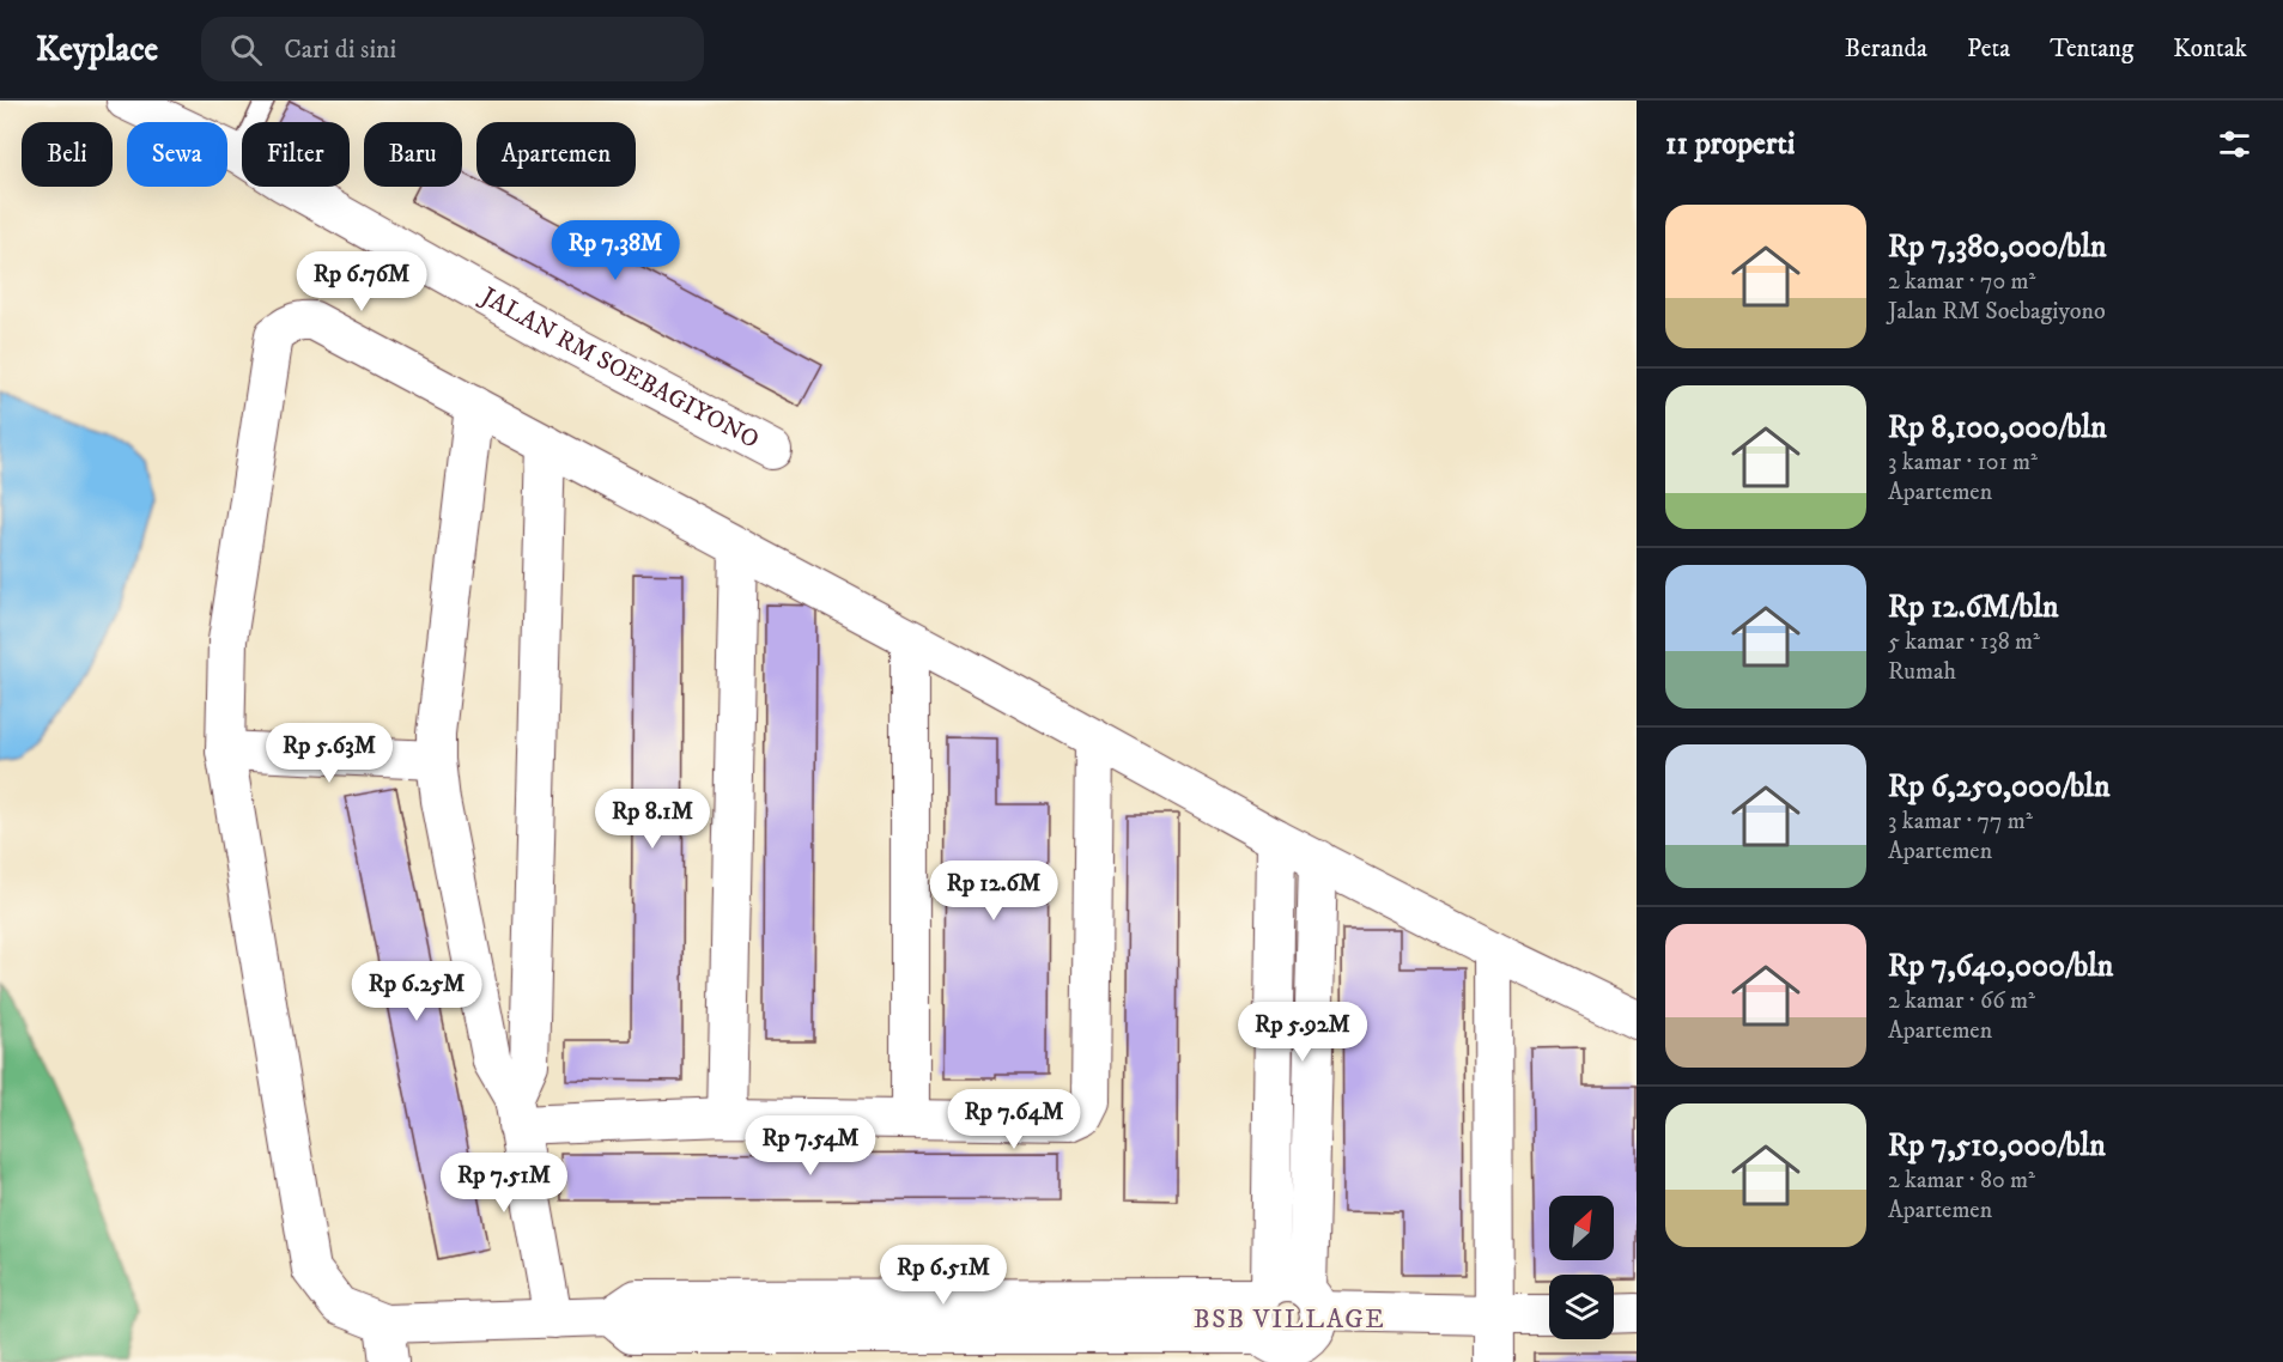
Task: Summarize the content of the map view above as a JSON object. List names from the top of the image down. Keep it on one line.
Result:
{"streets":{"street":["JALAN RM SOEBAGIYONO"]},"districts":["BSB VILLAGE"],"north":"top right","page":{"header":"Keyplace","search":"Cari di sini","nav":["Beranda","Peta","Tentang","Kontak"],"heading":"11 properti","chip":["Beli","Sewa","Filter","Baru","Apartemen"],"list":[{"name":"Rp 7,380,000/bln","note":"2 kamar · 70 m² · Jalan RM Soebagiyono"},{"name":"Rp 8,100,000/bln","note":"3 kamar · 101 m² · Apartemen"},{"name":"Rp 12.6M/bln","note":"5 kamar · 138 m² · Rumah"},{"name":"Rp 6,250,000/bln","note":"3 kamar · 77 m² · Apartemen"},{"name":"Rp 7,640,000/bln","note":"2 kamar · 66 m² · Apartemen"},{"name":"Rp 7,510,000/bln","note":"2 kamar · 80 m² · Apartemen"}],"price":["Rp 7.38M","Rp 6.76M","Rp 5.63M","Rp 8.1M","Rp 12.6M","Rp 6.25M","Rp 5.92M","Rp 7.64M","Rp 7.54M","Rp 7.51M","Rp 6.51M"]}}
